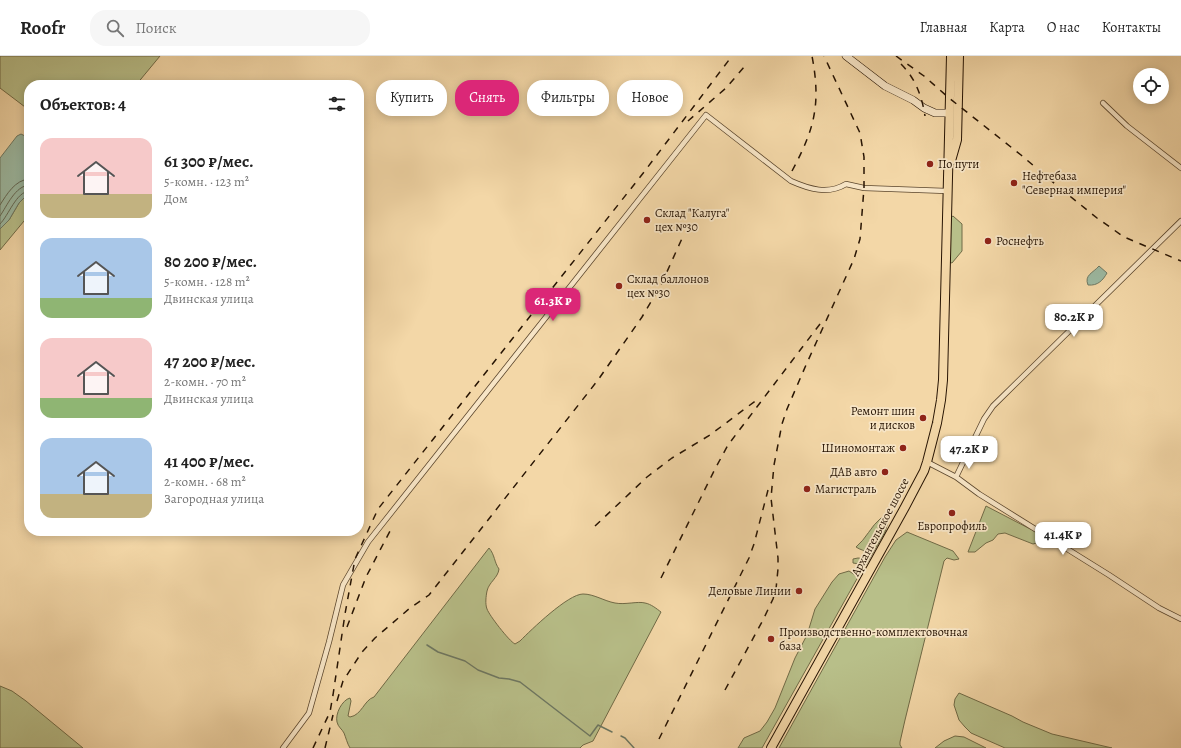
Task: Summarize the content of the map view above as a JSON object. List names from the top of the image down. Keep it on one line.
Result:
{"streets":{"main road":["Архангельское шоссе"]},"places":["По пути","Нефтебаза \"Северная империя\"","Склад \"Калуга\" цех №30","Роснефть","Склад баллонов цех №30","Ремонт шин и дисков","Шиномонтаж","ДАВ авто","Магистраль","Европрофиль","Деловые Линии","Производственно-комплектовочная база"],"page":{"header":"Roofr","search":"Поиск","nav":["Главная","Карта","О нас","Контакты"],"chip":["Купить","Снять","Фильтры","Новое"],"heading":"Объектов: 4","list":[{"name":"61 300 ₽/мес.","note":"5-комн. · 123 m² · Дом"},{"name":"80 200 ₽/мес.","note":"5-комн. · 128 m² · Двинская улица"},{"name":"47 200 ₽/мес.","note":"2-комн. · 70 m² · Двинская улица"},{"name":"41 400 ₽/мес.","note":"2-комн. · 68 m² · Загородная улица"}],"price":["61.3K ₽","80.2K ₽","47.2K ₽","41.4K ₽"]}}
